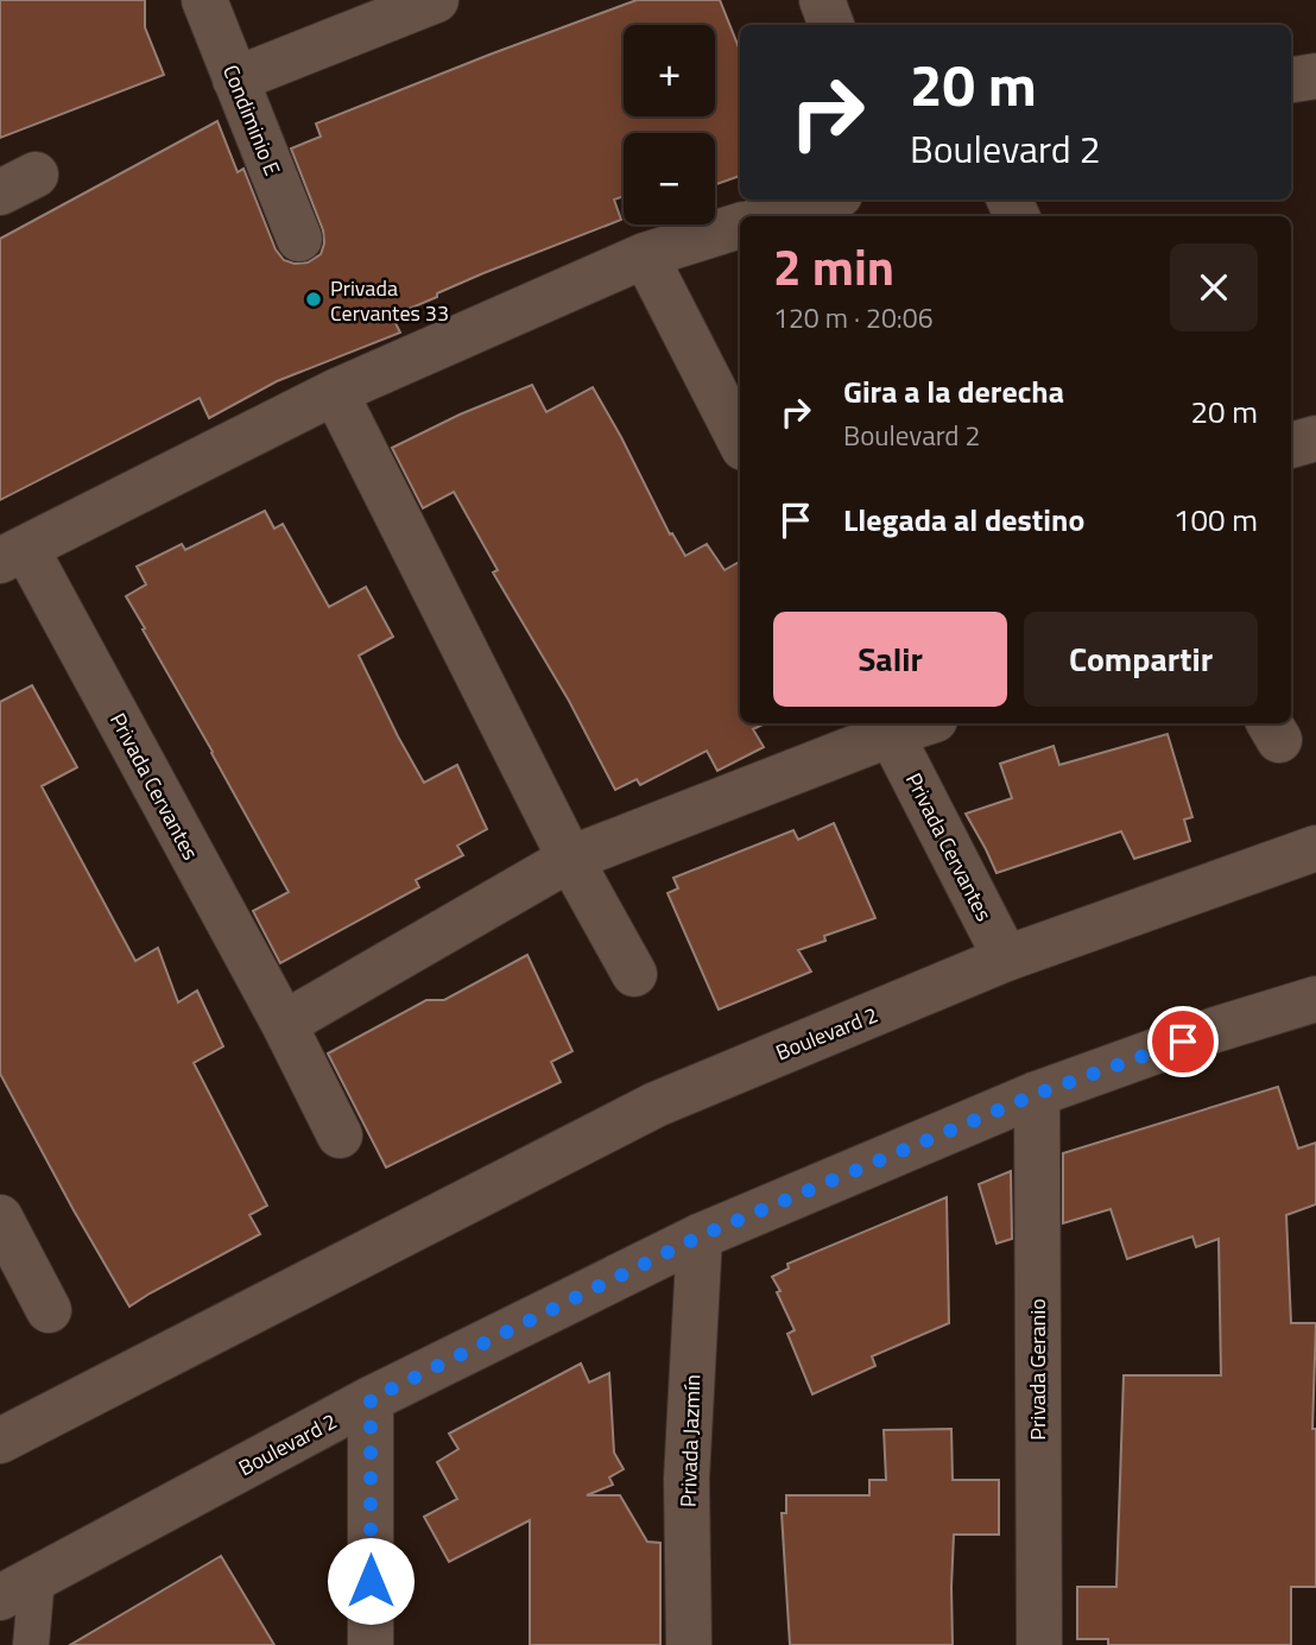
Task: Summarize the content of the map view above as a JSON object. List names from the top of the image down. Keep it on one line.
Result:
{"streets":{"street":["Condiminio E","Privada Cervantes","Boulevard 2","Privada Geranio","Privada Jazmín"]},"crossings":[["Privada Cervantes","Boulevard 2"],["Boulevard 2","Privada Geranio"],["Boulevard 2","Privada Jazmín"]],"places":["Privada Cervantes 33"],"page":{"map_buttons":["+","−"],"turn":["20 m","Boulevard 2"],"heading":["2 min","120 m · 20:06"],"list":[{"name":"Gira a la derecha","note":"Boulevard 2","value":"20 m"},{"name":"Llegada al destino","value":"100 m"}],"buttons":["Salir","Compartir"]}}
